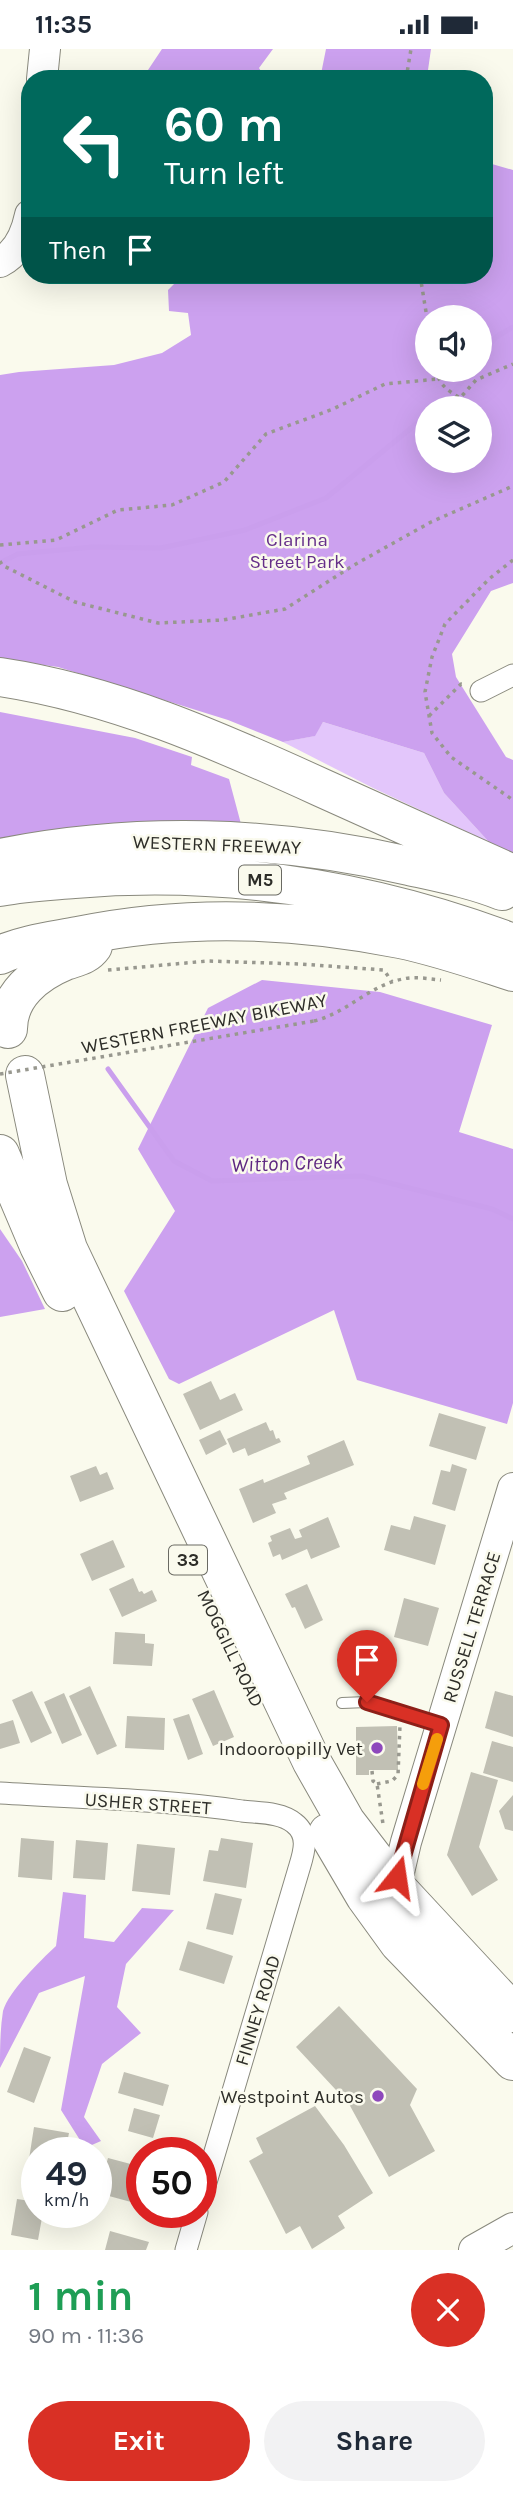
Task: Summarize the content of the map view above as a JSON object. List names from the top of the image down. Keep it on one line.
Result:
{"streets":{"highway":["WESTERN FREEWAY","M5","33","MOGGILL ROAD"],"main road":["RUSSELL TERRACE"],"street":["USHER STREET","FINNEY ROAD"],"path":["WESTERN FREEWAY BIKEWAY"]},"crossings":[["WESTERN FREEWAY BIKEWAY","MOGGILL ROAD"],["RUSSELL TERRACE","MOGGILL ROAD"],["USHER STREET","FINNEY ROAD"]],"water":["Witton Creek"],"parks":["Clarina Street Park"],"places":["Indooroopilly Vet","Westpoint Autos"],"page":{"status":"11:35","turn":["60 m","Turn left"],"then":"Then","speed":"49 km/h","limit":"50","heading":["1 min","90 m · 11:36"],"buttons":["Exit","Share"]}}
